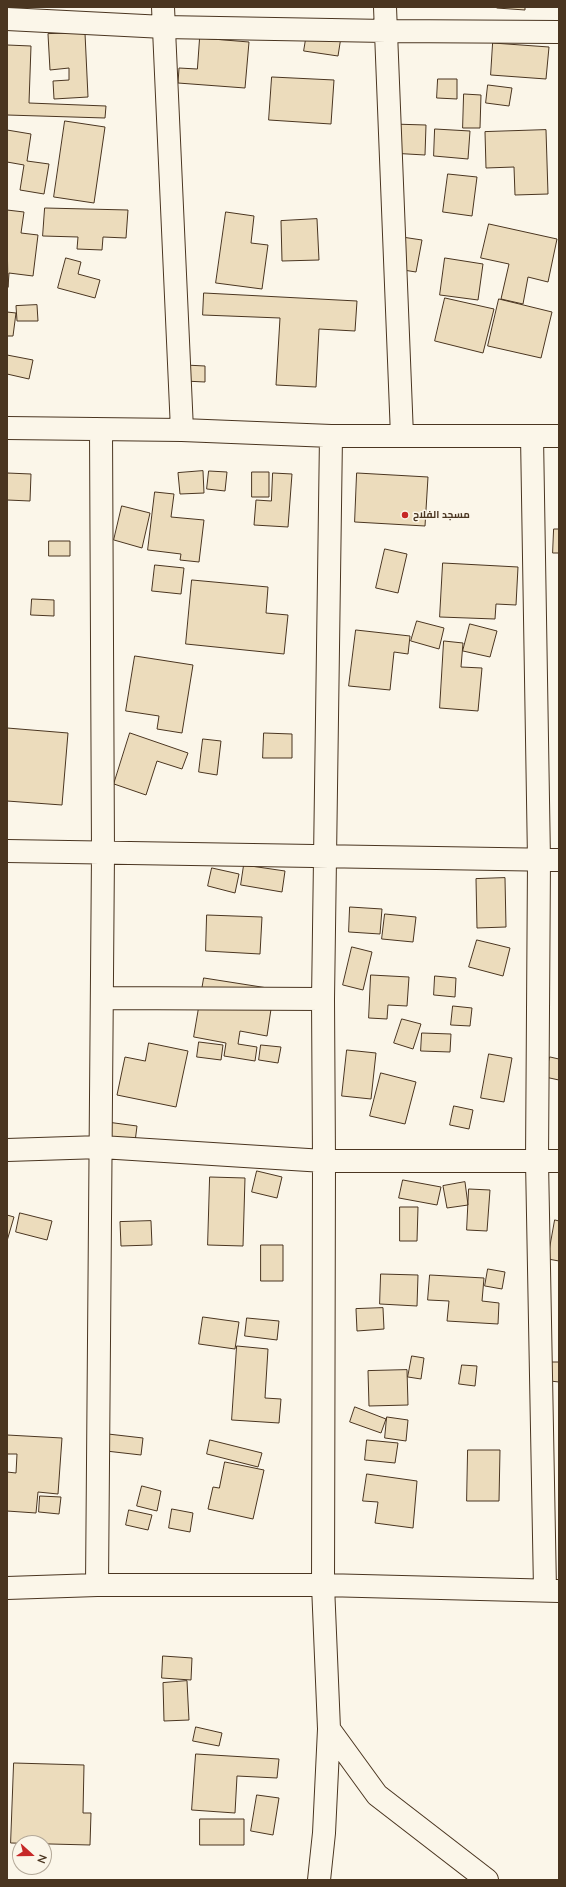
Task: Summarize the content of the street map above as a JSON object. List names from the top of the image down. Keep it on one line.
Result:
{"places":["مسجد الفلاح"],"north":"right"}
